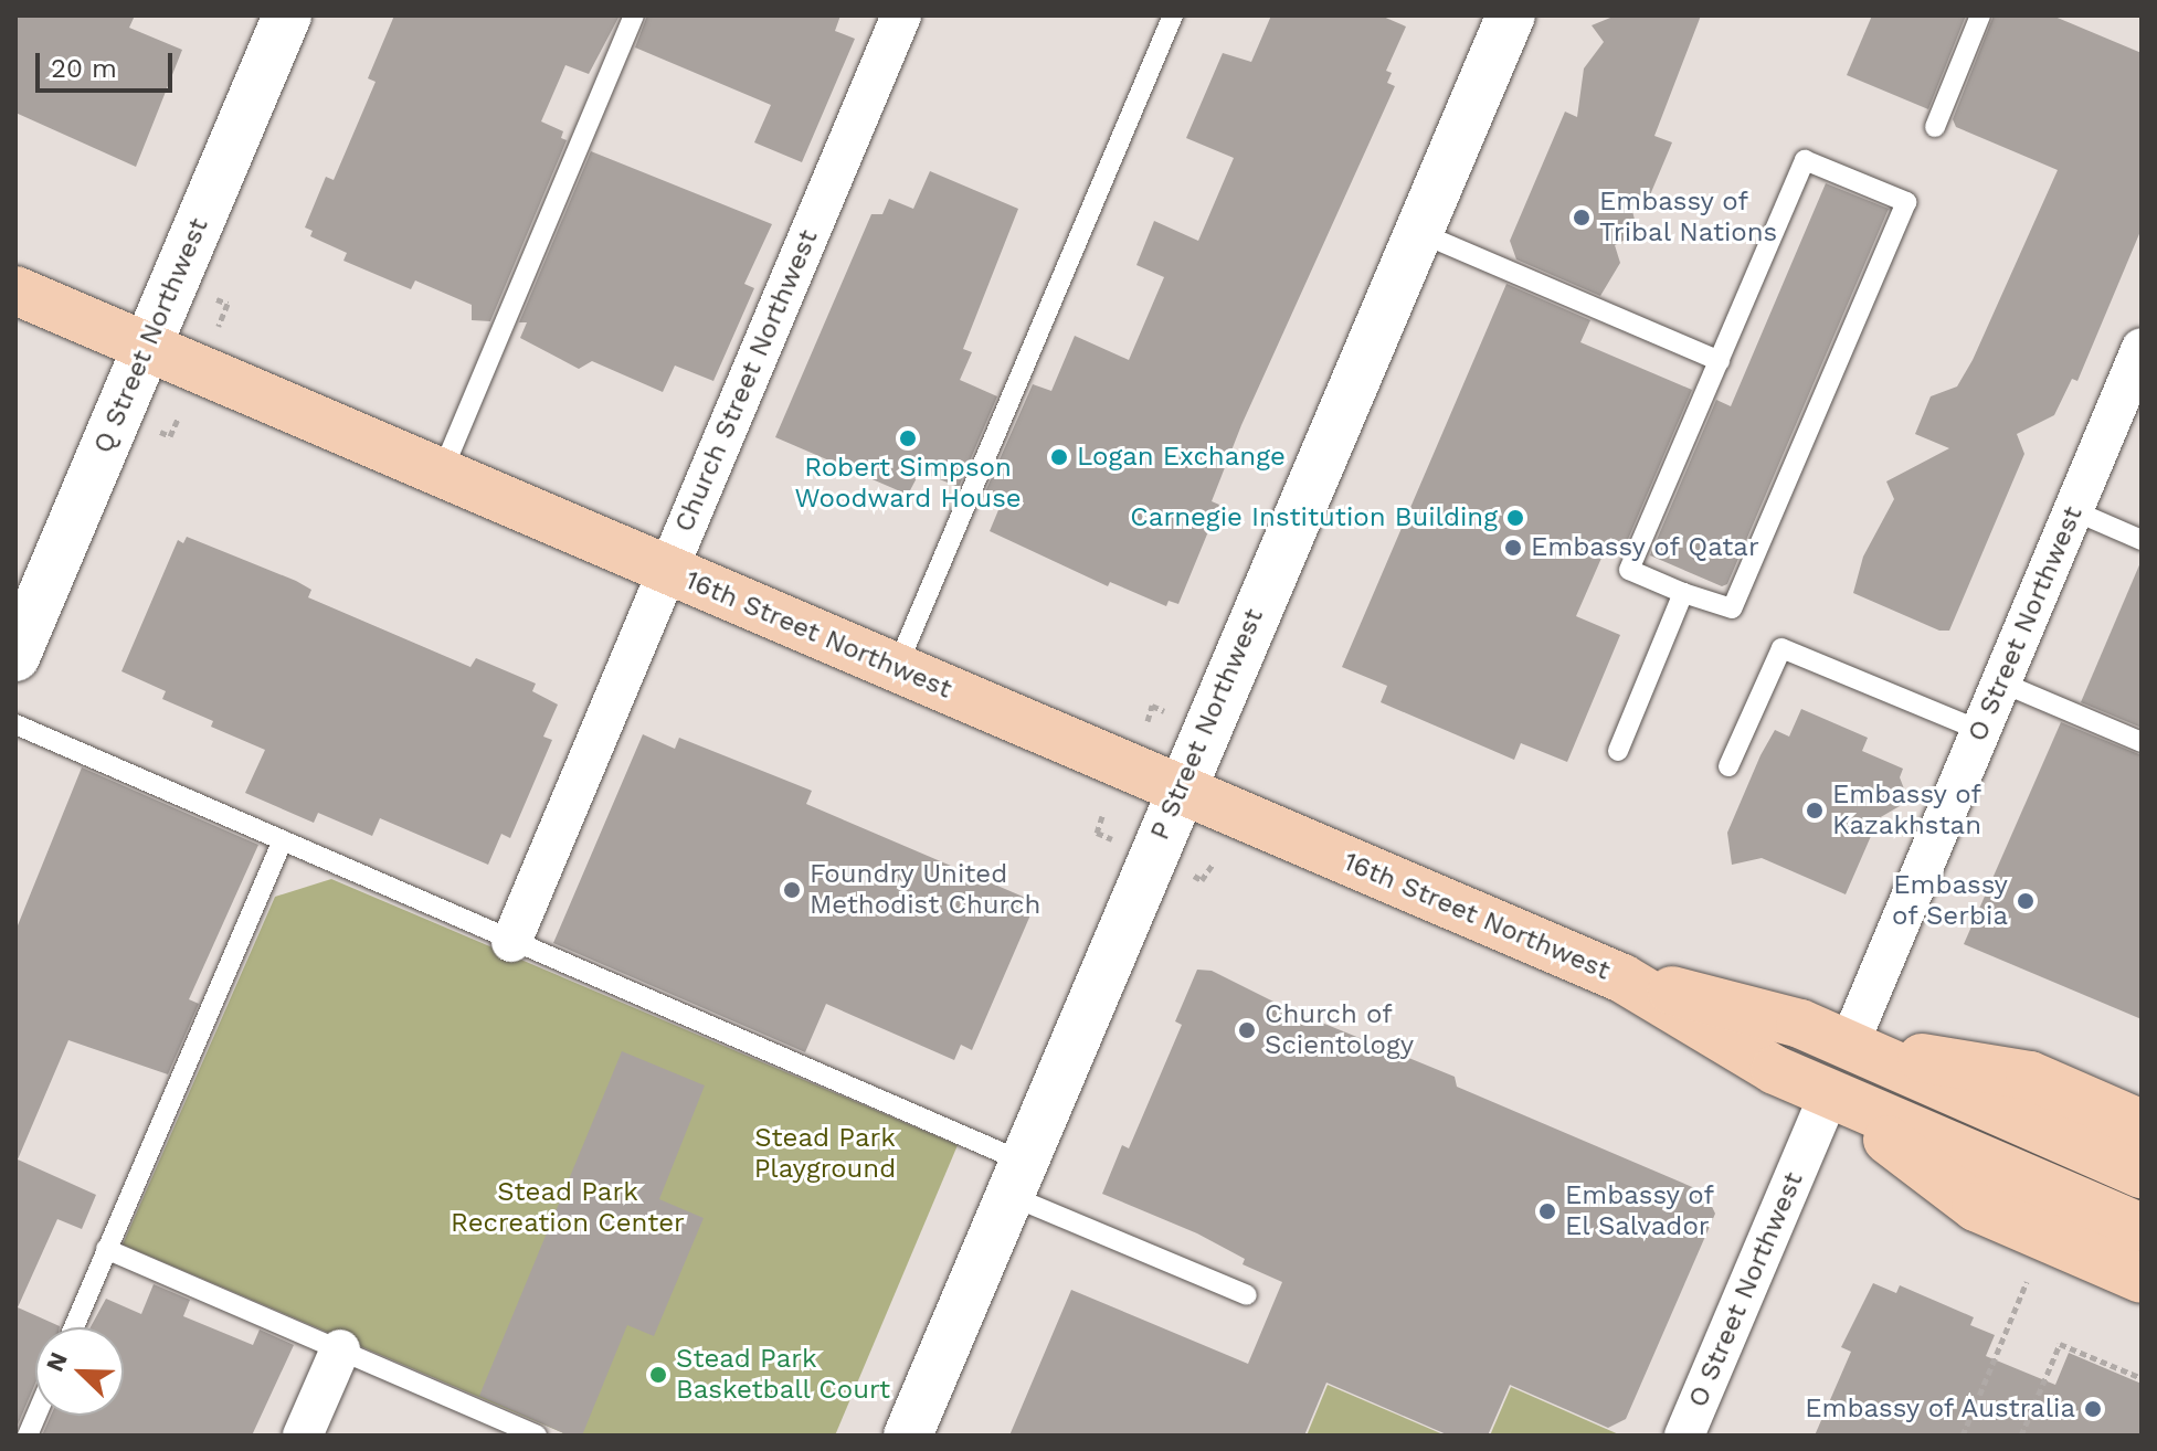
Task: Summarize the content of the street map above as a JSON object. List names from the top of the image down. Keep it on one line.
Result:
{"streets":{"main road":["Q Street Northwest","16th Street Northwest","P Street Northwest"],"street":["Church Street Northwest","O Street Northwest"]},"crossings":[["Q Street Northwest","16th Street Northwest"],["Church Street Northwest","16th Street Northwest"],["O Street Northwest","16th Street Northwest"],["16th Street Northwest","P Street Northwest"]],"parks":["Stead Park Playground","Stead Park Recreation Center"],"places":["Embassy of Tribal Nations","Robert Simpson Woodward House","Logan Exchange","Carnegie Institution Building","Embassy of Qatar","Embassy of Kazakhstan","Foundry United Methodist Church","Embassy of Serbia","Church of Scientology","Embassy of El Salvador","Stead Park Basketball Court","Embassy of Australia"],"scale_bar":"20 m","north":"top left"}
